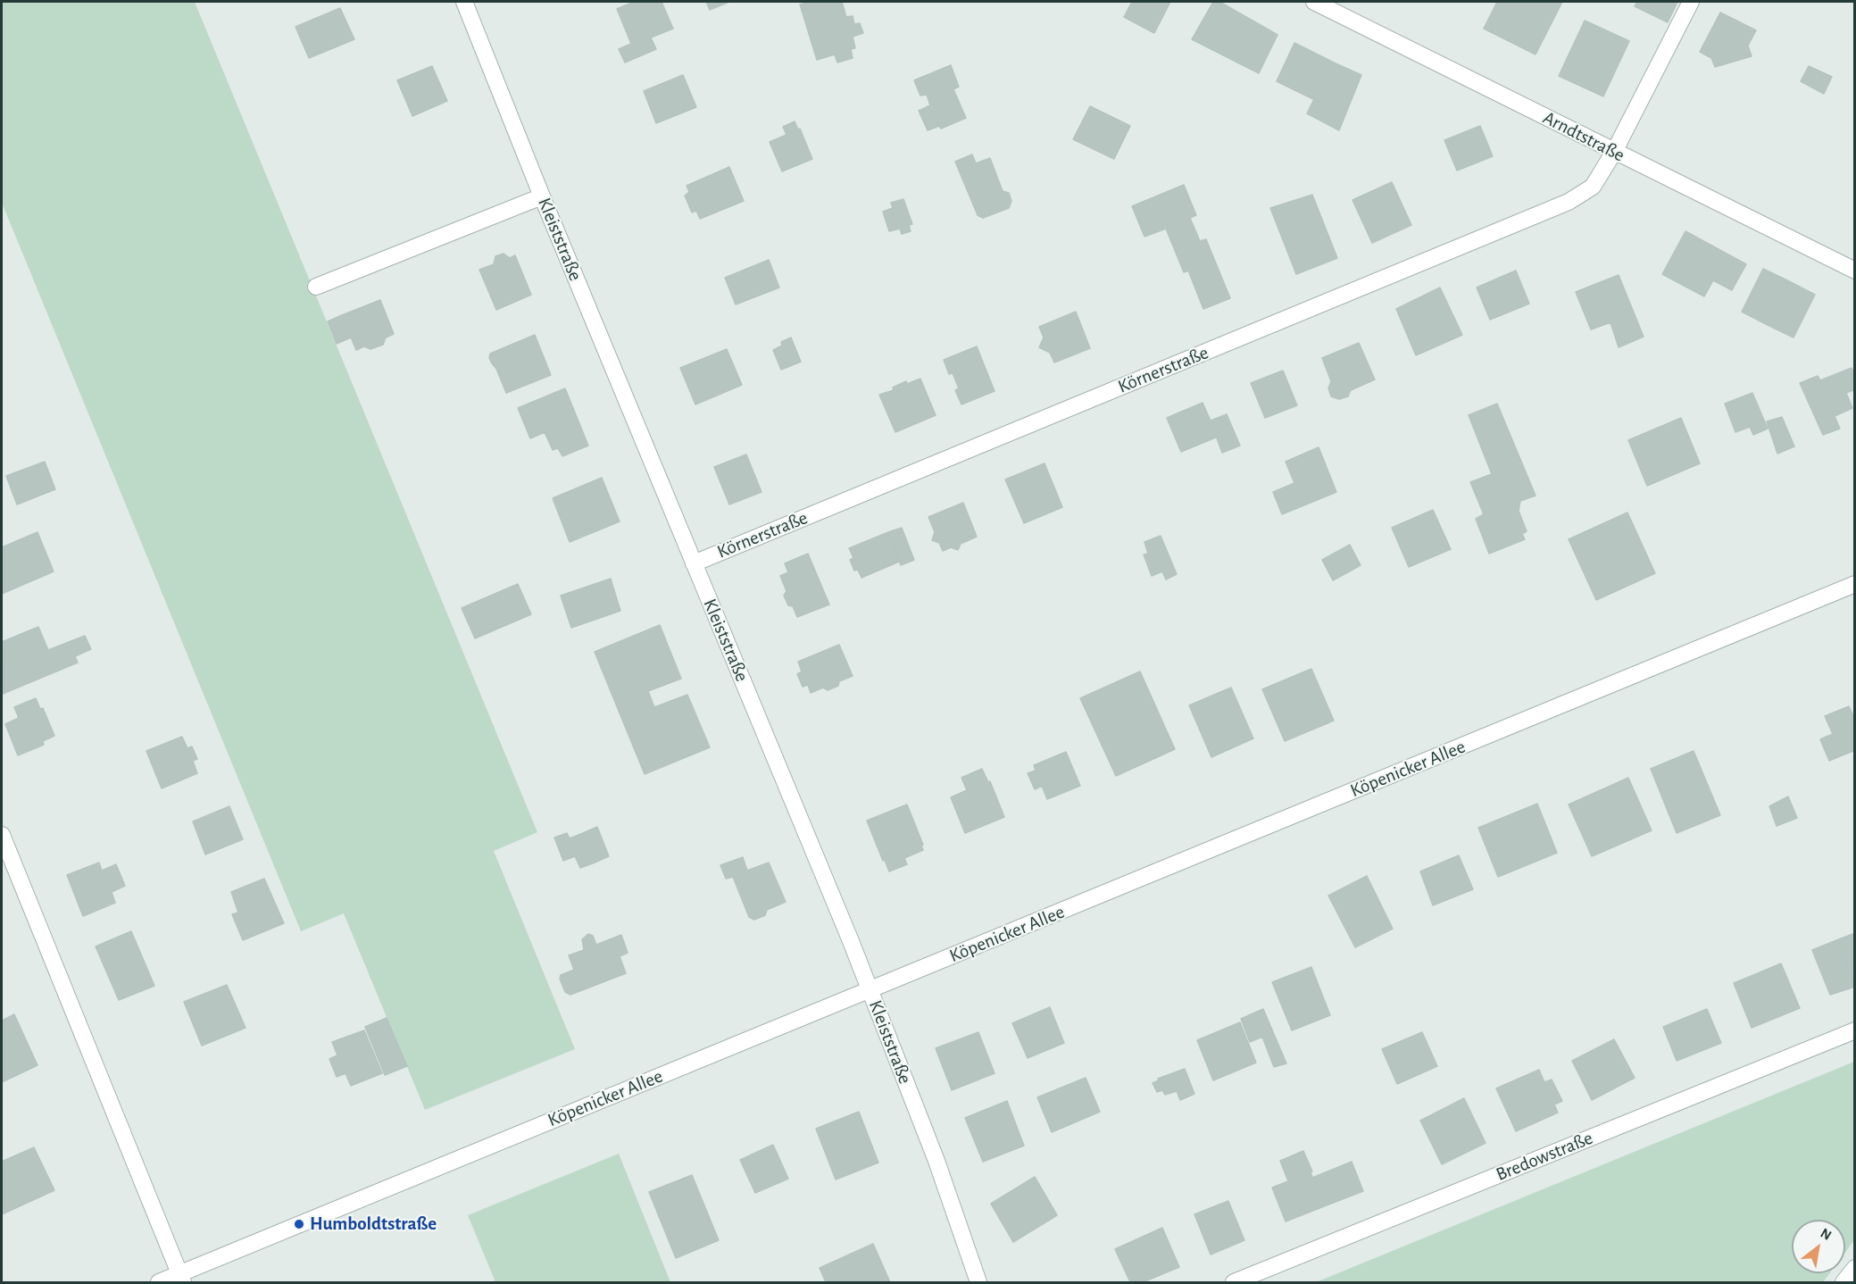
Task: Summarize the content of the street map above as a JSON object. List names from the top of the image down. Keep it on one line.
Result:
{"streets":{"street":["Arndtstraße","Kleiststraße","Körnerstraße","Köpenicker Allee","Bredowstraße"]},"crossings":[["Arndtstraße","Körnerstraße"],["Kleiststraße","Körnerstraße"],["Kleiststraße","Köpenicker Allee"]],"places":["Humboldtstraße"],"north":"top right"}
